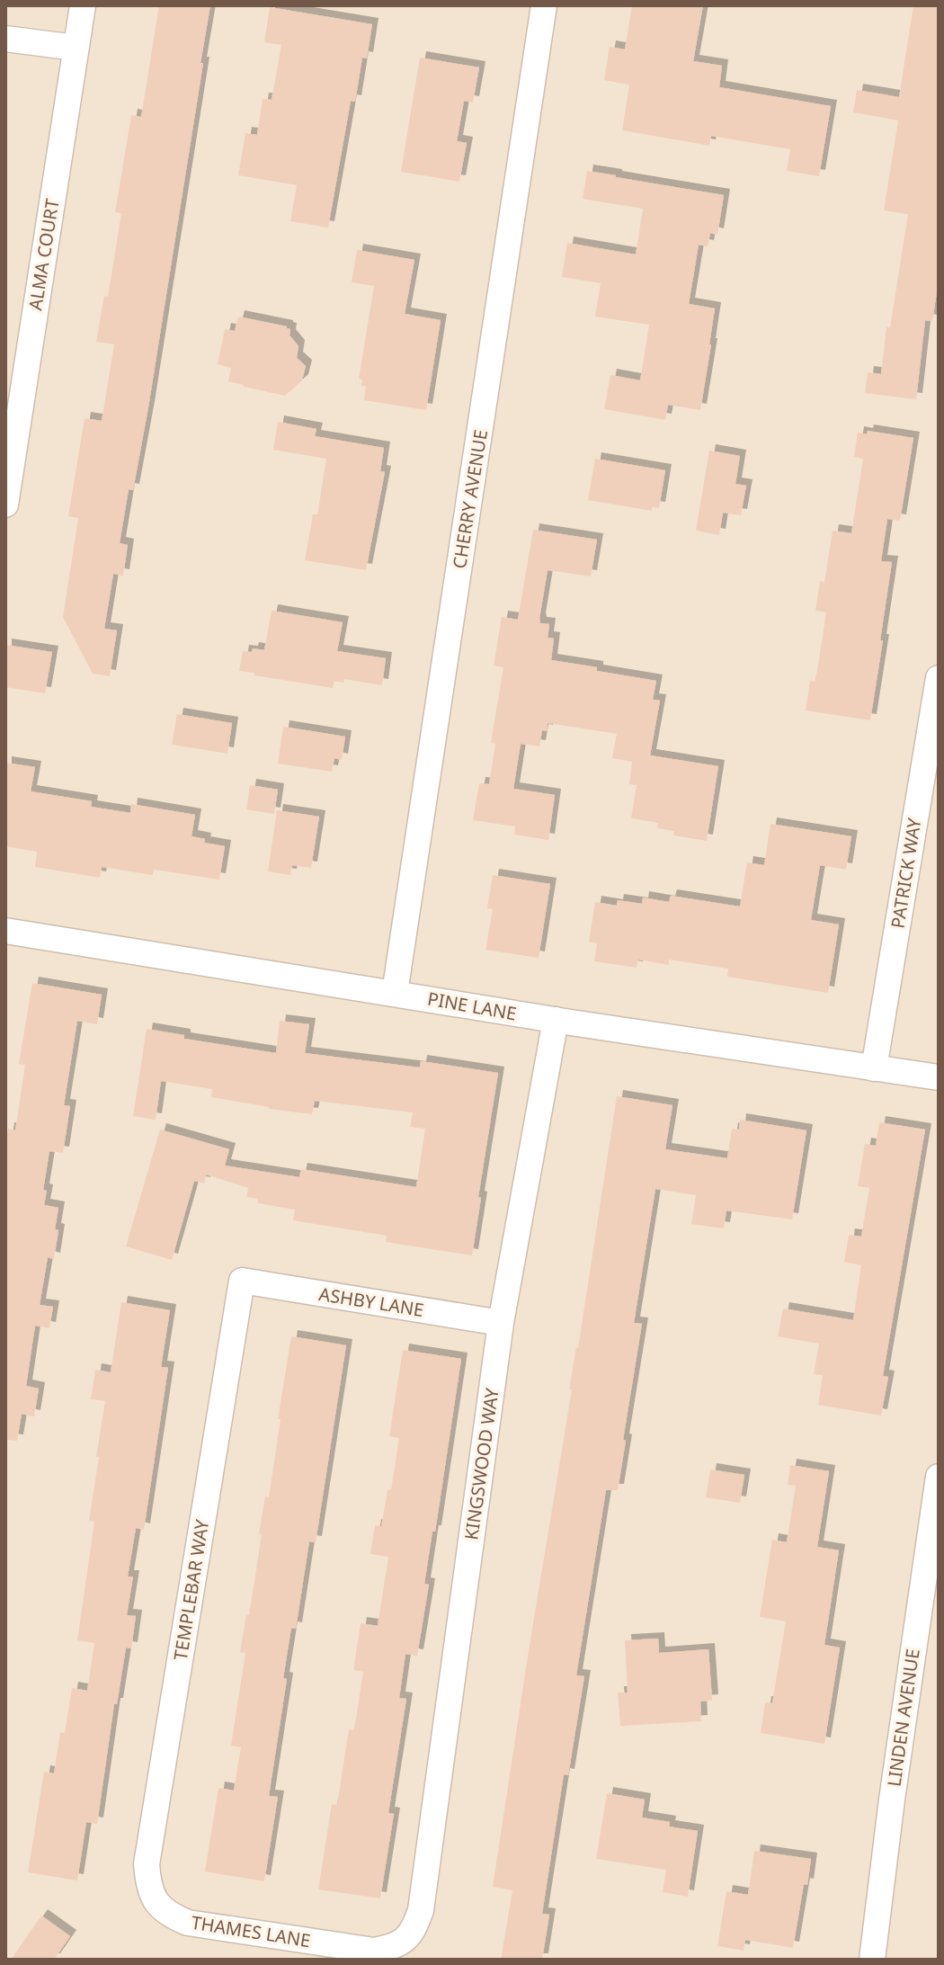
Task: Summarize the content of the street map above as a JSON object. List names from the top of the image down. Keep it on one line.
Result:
{"streets":{"street":["ALMA COURT","CHERRY AVENUE","PATRICK WAY","PINE LANE","ASHBY LANE","KINGSWOOD WAY","TEMPLEBAR WAY","LINDEN AVENUE","THAMES LANE"]},"crossings":[["CHERRY AVENUE","PINE LANE"],["PATRICK WAY","PINE LANE"],["PINE LANE","KINGSWOOD WAY"],["ASHBY LANE","KINGSWOOD WAY"],["ASHBY LANE","TEMPLEBAR WAY"],["KINGSWOOD WAY","THAMES LANE"],["TEMPLEBAR WAY","THAMES LANE"]]}
